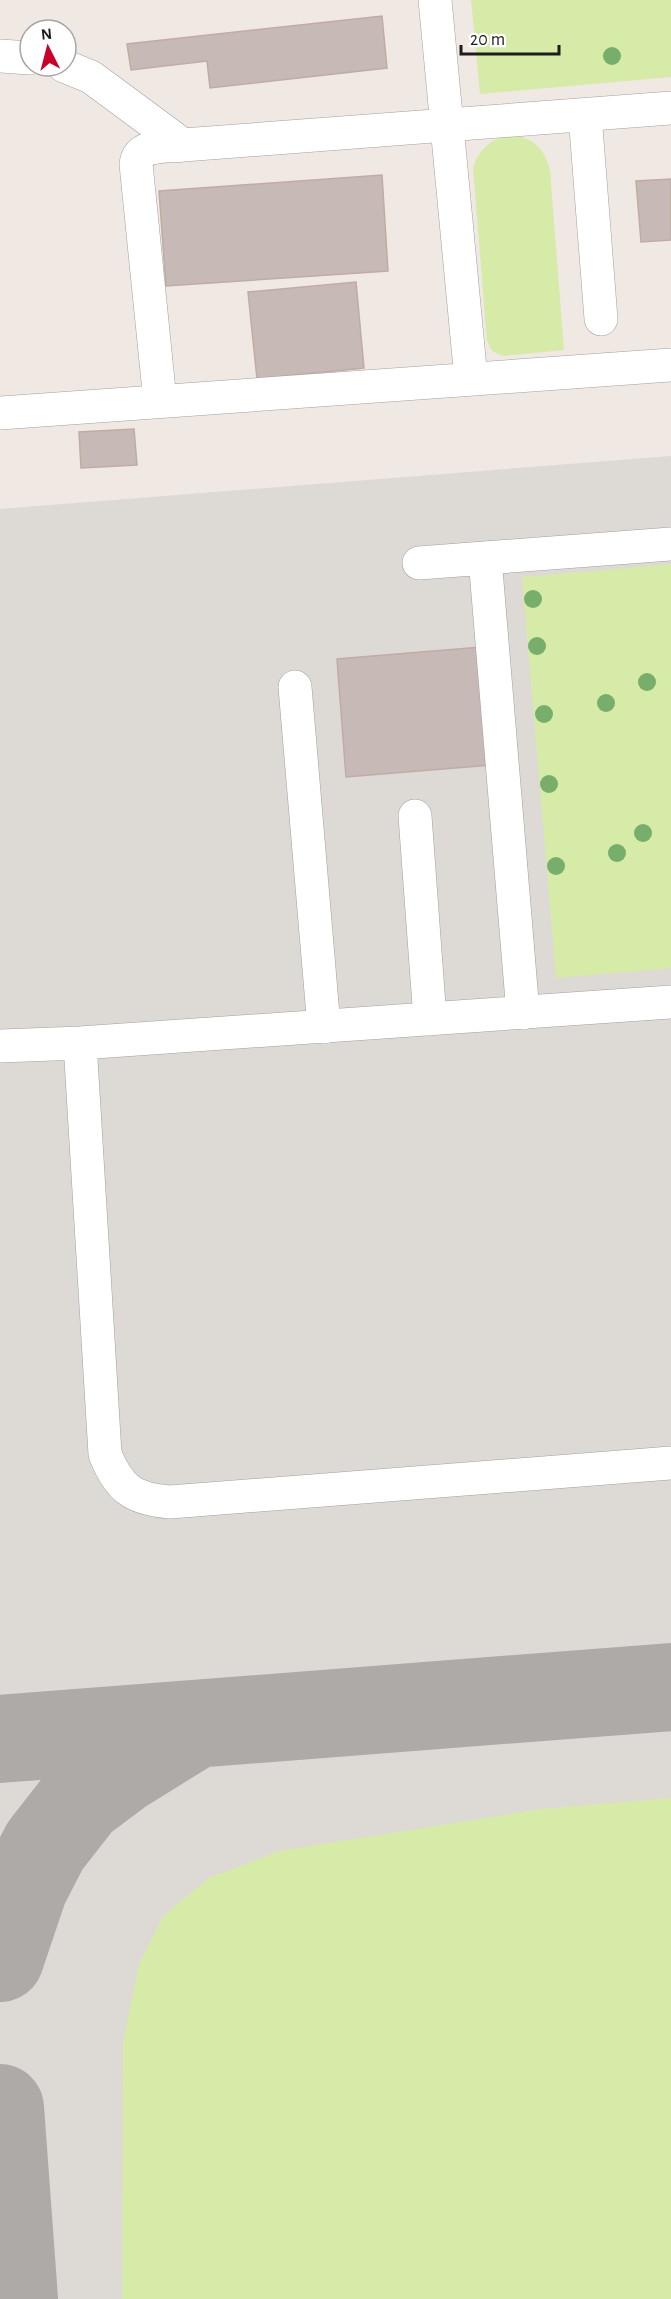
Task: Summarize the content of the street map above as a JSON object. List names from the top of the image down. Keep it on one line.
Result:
{"scale_bar":"20 m","north":"top"}
